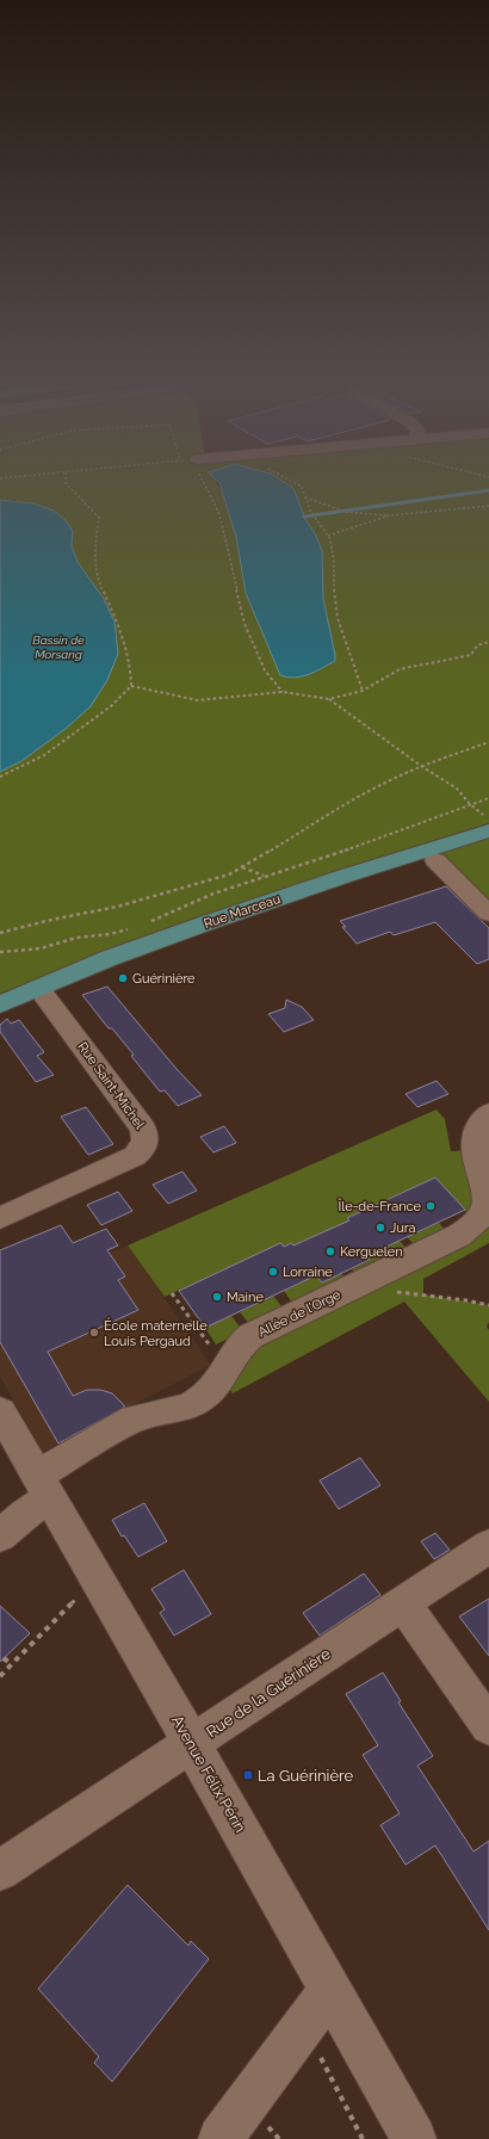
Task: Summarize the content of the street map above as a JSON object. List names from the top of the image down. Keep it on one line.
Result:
{"streets":{"main road":["Rue Marceau"],"street":["Rue Saint-Michel","Allée de l'Orge","Rue de la Guérinière","Avenue Félix Périn"]},"crossings":[["Rue Marceau","Rue Saint-Michel"],["Allée de l'Orge","Avenue Félix Périn"],["Rue de la Guérinière","Avenue Félix Périn"]],"water":["Bassin de Morsang"],"places":{"other":["Guérinière","Île-de-France","Jura","Kerguelen","Lorraine","Maine","École maternelle Louis Pergaud"],"transit":["La Guérinière"]}}
